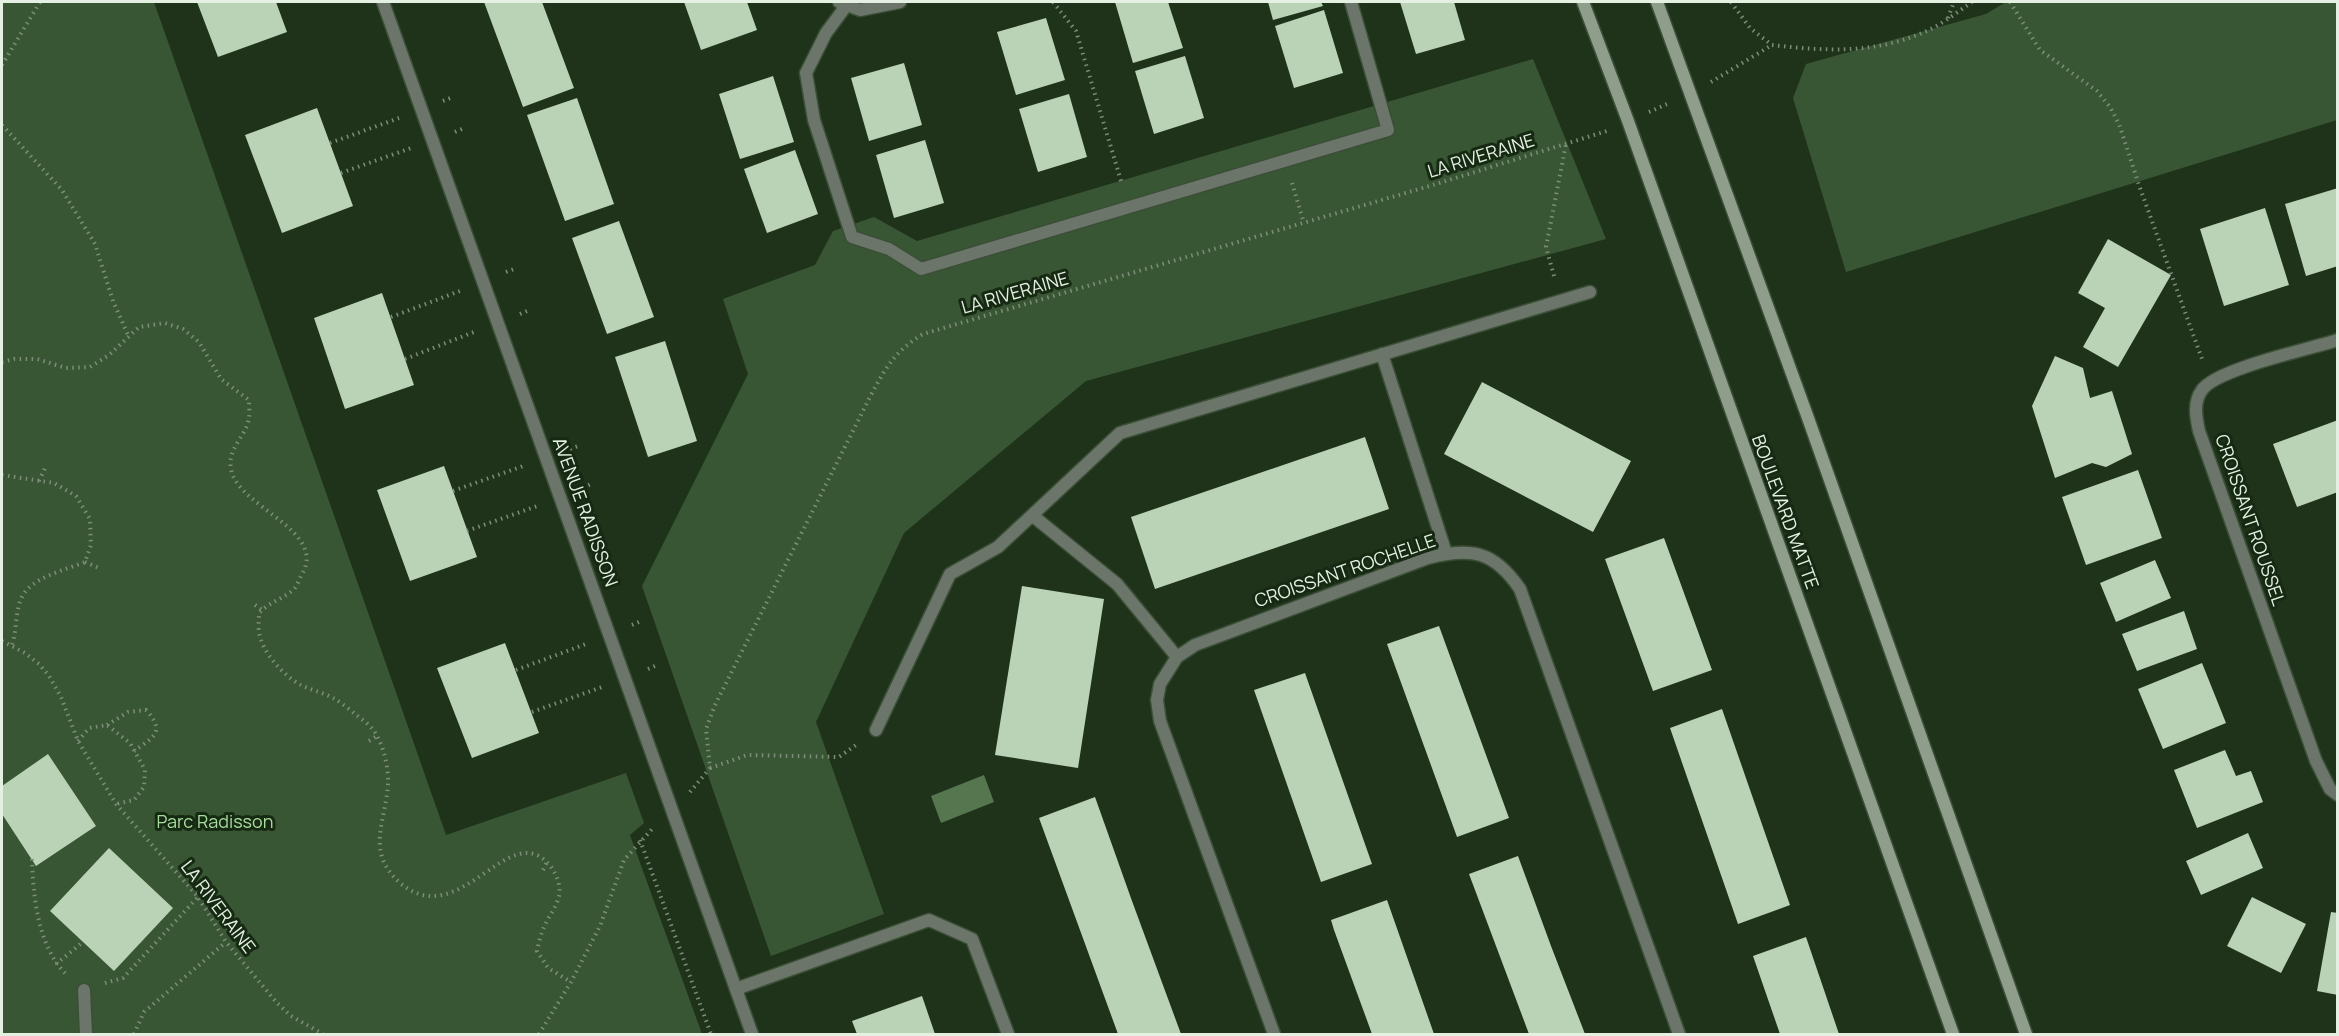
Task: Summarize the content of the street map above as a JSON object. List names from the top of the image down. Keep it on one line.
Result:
{"streets":{"main road":["BOULEVARD MATTE"],"street":["AVENUE RADISSON","CROISSANT ROUSSEL","CROISSANT ROCHELLE"],"path":["LA RIVERAINE"]},"parks":["Parc Radisson"]}
